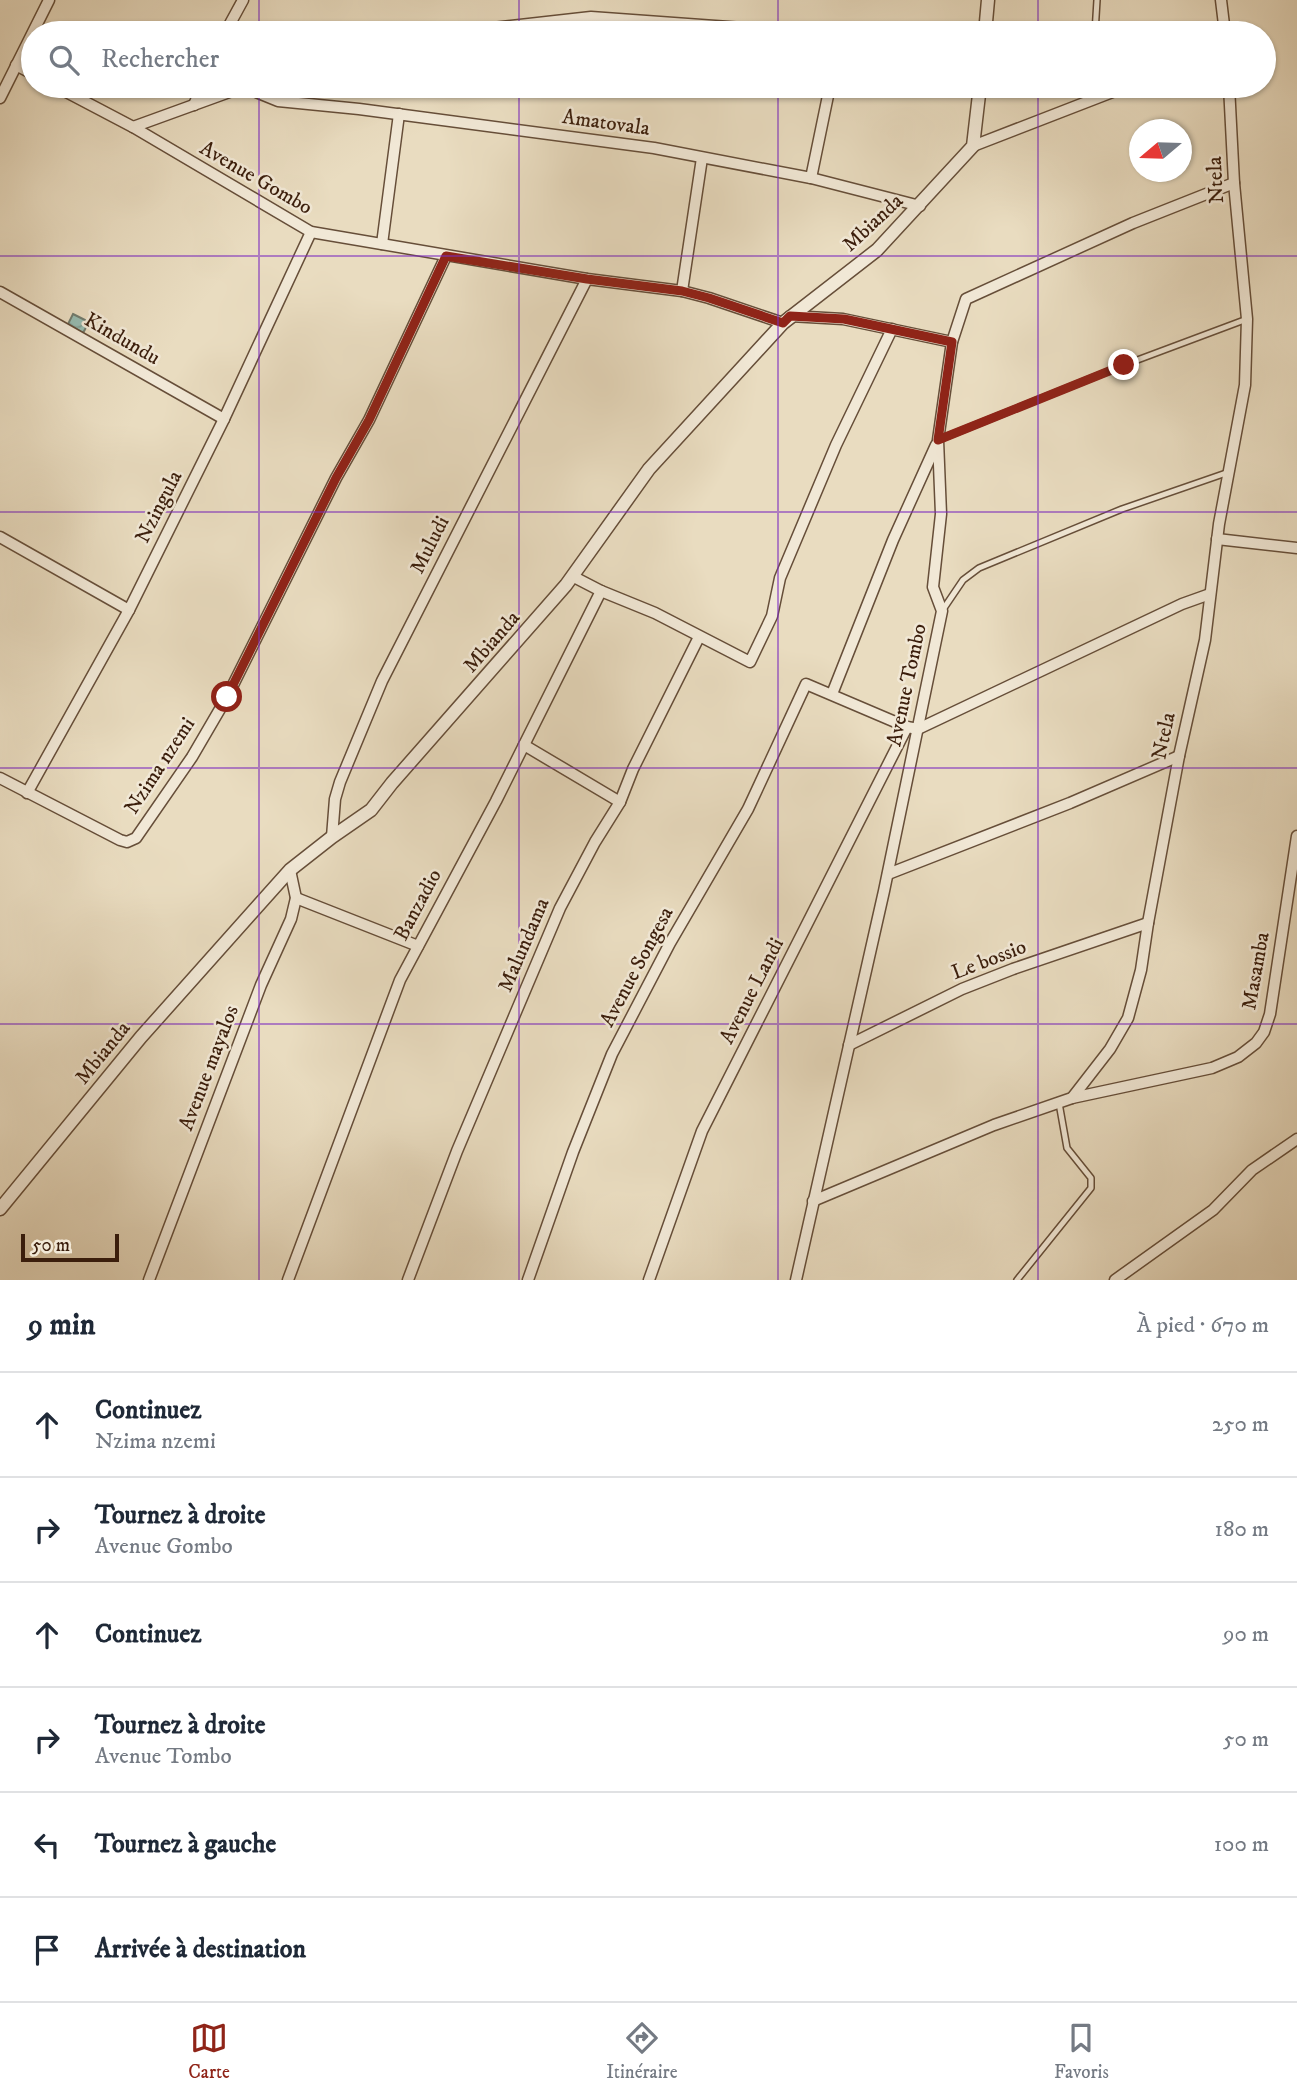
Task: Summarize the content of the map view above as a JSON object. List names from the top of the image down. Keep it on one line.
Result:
{"streets":{"street":["Amatovala","Avenue Gombo","Ntela","Mbianda","Kindundu","Nzingula","Muludi","Avenue Tombo","Nzima nzemi","Banzadio","Malundama","Le bossio","Avenue Songesa","Masamba","Avenue Landi","Avenue mayalos"]},"crossings":[["Amatovala","Mbianda"],["Avenue Gombo","Mbianda"],["Avenue Gombo","Nzingula"],["Avenue Gombo","Muludi"],["Avenue Gombo","Avenue Tombo"],["Avenue Gombo","Nzima nzemi"],["Ntela","Avenue Tombo"],["Ntela","Le bossio"],["Ntela","Masamba"],["Mbianda","Muludi"],["Kindundu","Nzingula"],["Nzingula","Nzima nzemi"],["Avenue Tombo","Le bossio"],["Avenue Tombo","Avenue Landi"]],"scale_bar":"50 m","north":"left","page":{"search":"Rechercher","scale":"50 m","heading":["9 min","À pied · 670 m"],"list":[["Continuez","Nzima nzemi","250 m"],["Tournez à droite","Avenue Gombo","180 m"],["Continuez","90 m"],["Tournez à droite","Avenue Tombo","50 m"],["Tournez à gauche","100 m"],"Arrivée à destination"],"nav":["Carte","Itinéraire","Favoris"]}}
